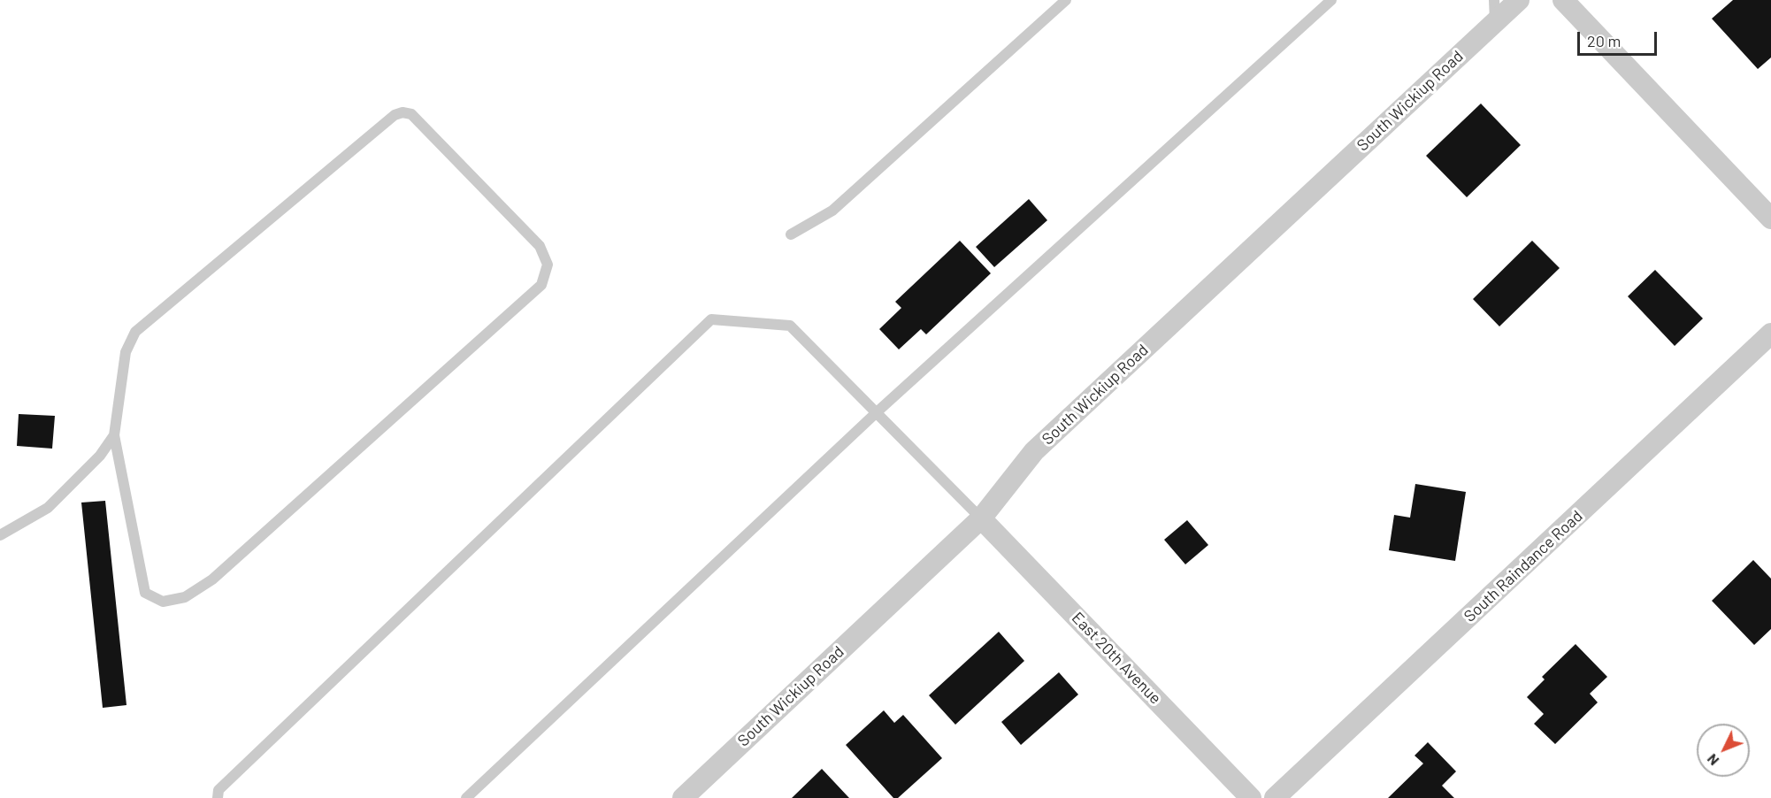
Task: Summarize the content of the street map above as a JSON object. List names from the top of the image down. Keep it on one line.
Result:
{"streets":{"street":["South Wickiup Road","South Raindance Road","East 20th Avenue"]},"crossings":[["South Wickiup Road","East 20th Avenue"]],"scale_bar":"20 m","north":"bottom left"}
